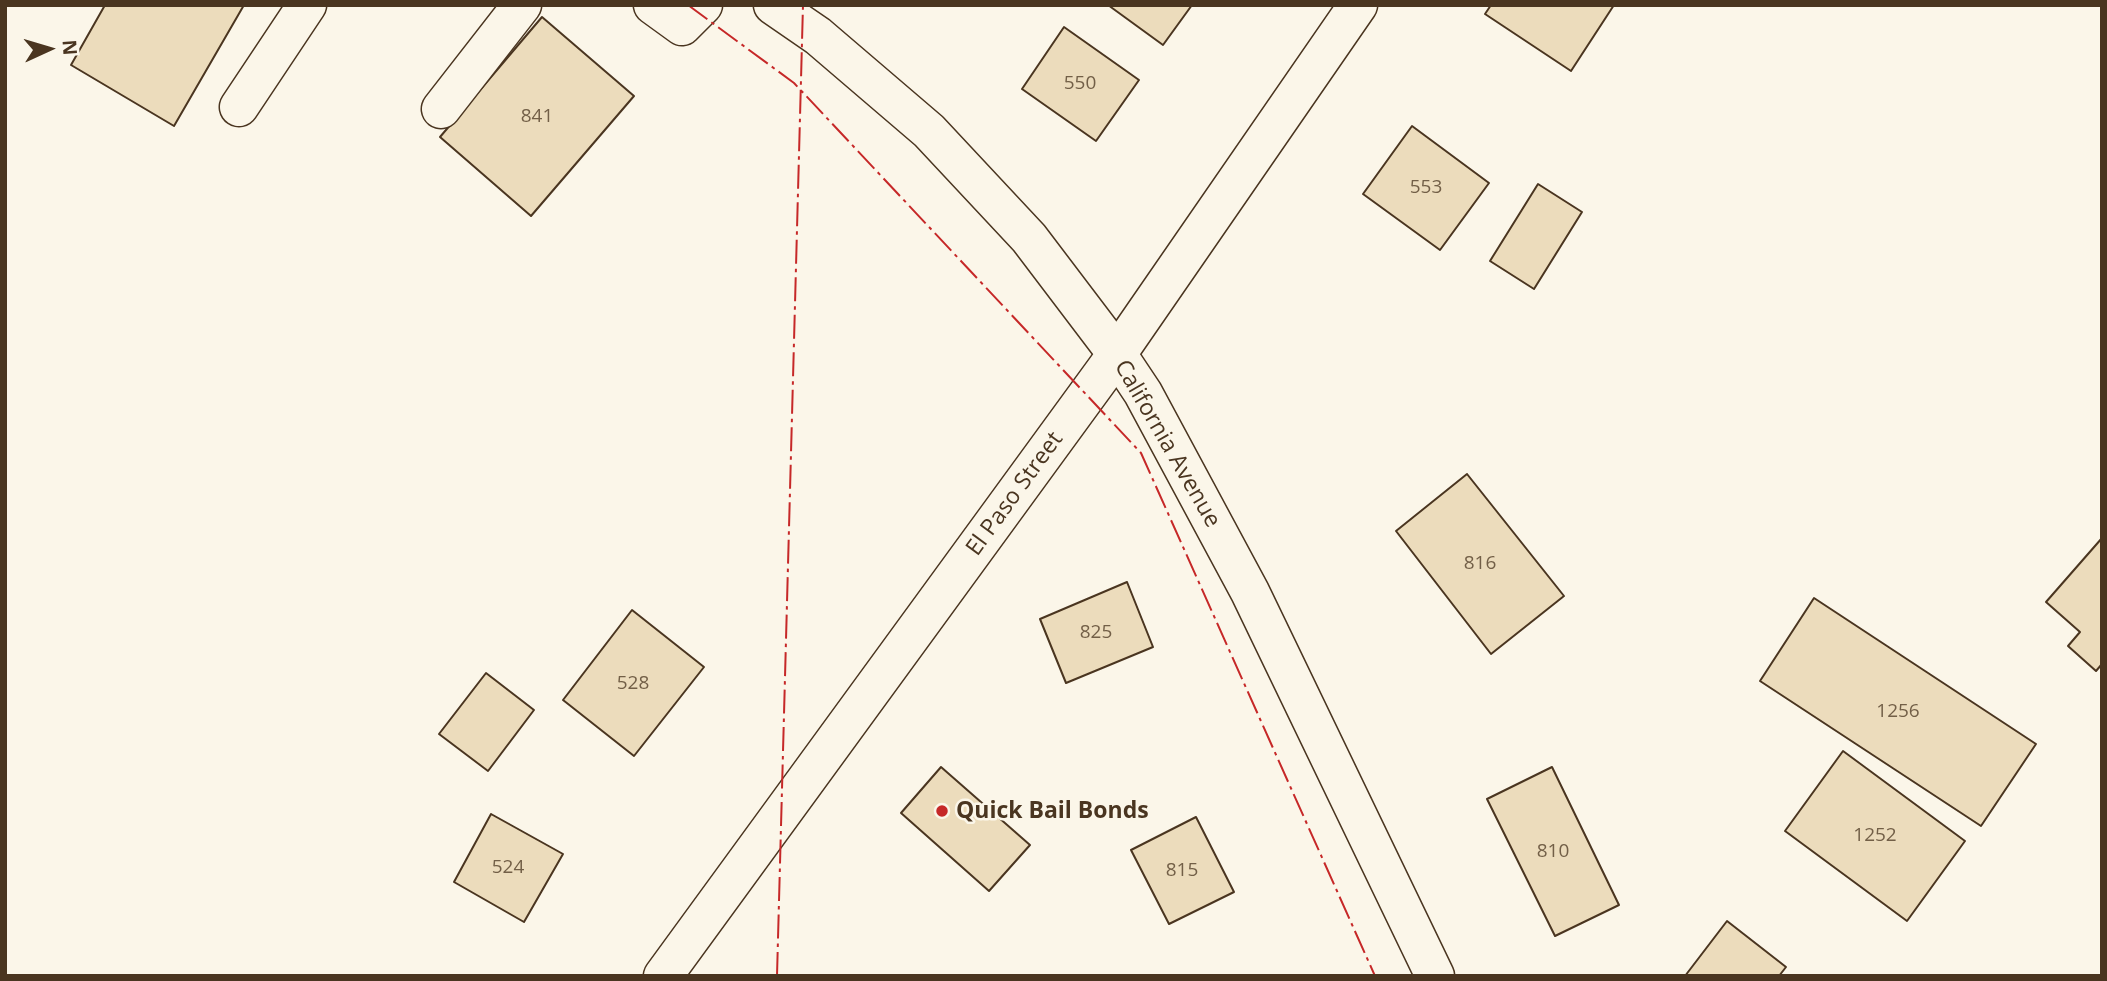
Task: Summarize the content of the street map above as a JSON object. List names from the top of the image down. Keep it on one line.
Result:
{"streets":{"street":["California Avenue","El Paso Street"]},"crossings":[["California Avenue","El Paso Street"]],"places":["Quick Bail Bonds"],"house_numbers":["550","841","553","816","825","528","1256","1252","810","524","815"],"north":"right"}
